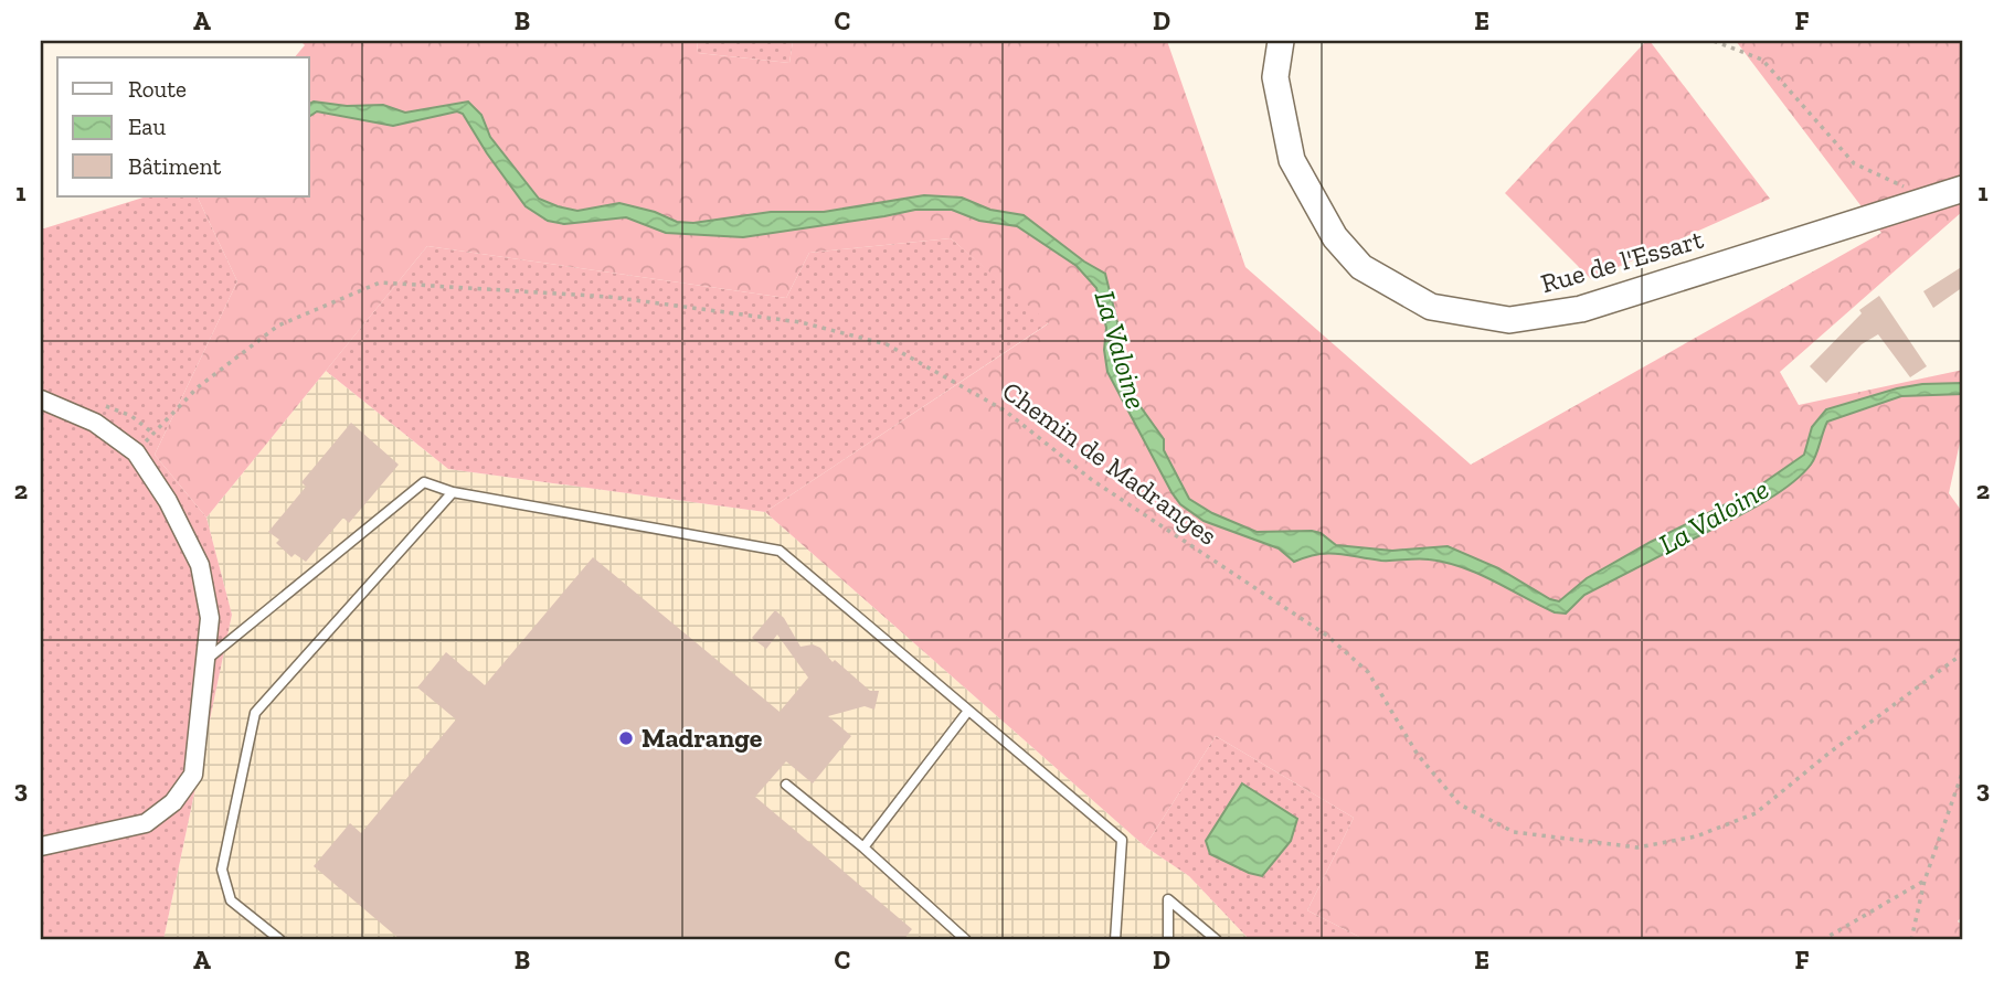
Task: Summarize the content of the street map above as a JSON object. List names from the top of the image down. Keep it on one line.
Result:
{"streets":{"street":["Rue de l'Essart"],"path":["Chemin de Madranges"]},"water":["La Valoine"],"places":["Madrange"],"legend":["Route","Eau","Bâtiment"],"grid":{"columns":["A","B","C","D","E","F"],"rows":["1","2","3"]}}
